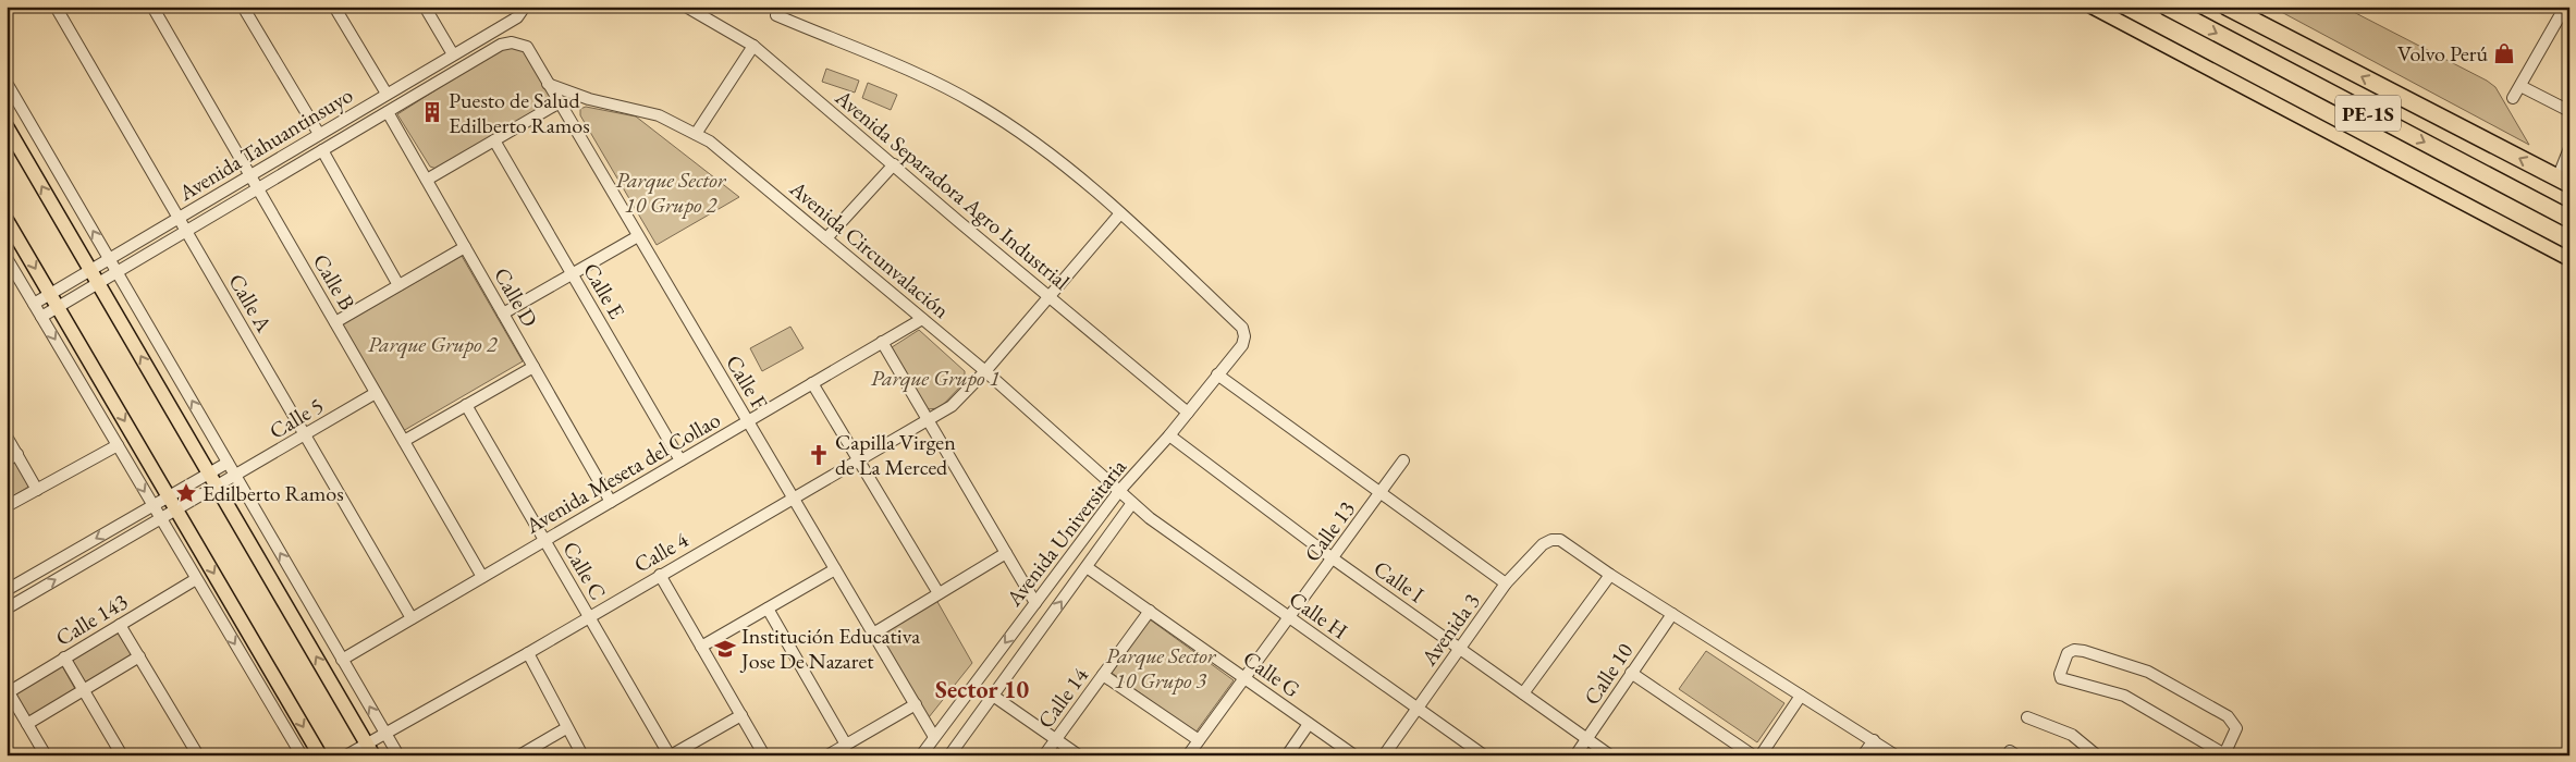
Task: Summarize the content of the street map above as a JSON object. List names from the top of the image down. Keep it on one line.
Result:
{"streets":{"highway":["PE-1S"],"street":["Avenida Tahuantinsuyo","Avenida Separadora Agro Industrial","Avenida Circunvalación","Calle B","Calle E","Calle D","Calle A","Calle F","Calle 5","Avenida Meseta del Collao","Calle 13","Avenida Universitaria","Calle 4","Calle C","Calle I","Calle H","Calle 143","Avenida 3","Calle G","Calle 10","Calle 14"]},"crossings":[["Avenida Tahuantinsuyo","Calle B"],["Avenida Tahuantinsuyo","Calle D"],["Avenida Tahuantinsuyo","Calle A"],["Avenida Tahuantinsuyo","Calle F"],["Avenida Separadora Agro Industrial","Avenida Universitaria"],["Avenida Separadora Agro Industrial","Calle 4"],["Avenida Circunvalación","Calle F"],["Avenida Circunvalación","Avenida Meseta del Collao"],["Avenida Circunvalación","Avenida Universitaria"],["Avenida Circunvalación","Calle 4"],["Avenida Circunvalación","Calle H"],["Calle B","Calle 5"],["Calle B","Avenida Meseta del Collao"],["Calle E","Avenida Meseta del Collao"],["Calle D","Avenida Meseta del Collao"],["Calle A","Calle 5"],["Calle A","Avenida Meseta del Collao"],["Calle F","Avenida Meseta del Collao"],["Calle F","Avenida Universitaria"],["Calle F","Calle 4"],["Avenida Meseta del Collao","Calle C"],["Calle 13","Calle I"],["Calle 13","Calle H"],["Calle 13","Calle G"],["Avenida Universitaria","Calle 4"],["Avenida Universitaria","Calle I"],["Avenida Universitaria","Calle H"],["Avenida Universitaria","Calle G"],["Calle 4","Calle C"],["Calle I","Avenida 3"],["Calle I","Calle 10"],["Calle H","Avenida 3"],["Calle G","Calle 14"]],"districts":["Sector 10"],"parks":["Parque Sector 10 Grupo 2","Parque Grupo 2","Parque Grupo 1","Parque Sector 10 Grupo 3"],"places":{"shop":["Volvo Perú"],"building":["Puesto de Salud Edilberto Ramos"],"church":["Capilla Virgen de La Merced"],"place":["Edilberto Ramos"],"school or university":["Institución Educativa Jose De Nazaret"]}}
